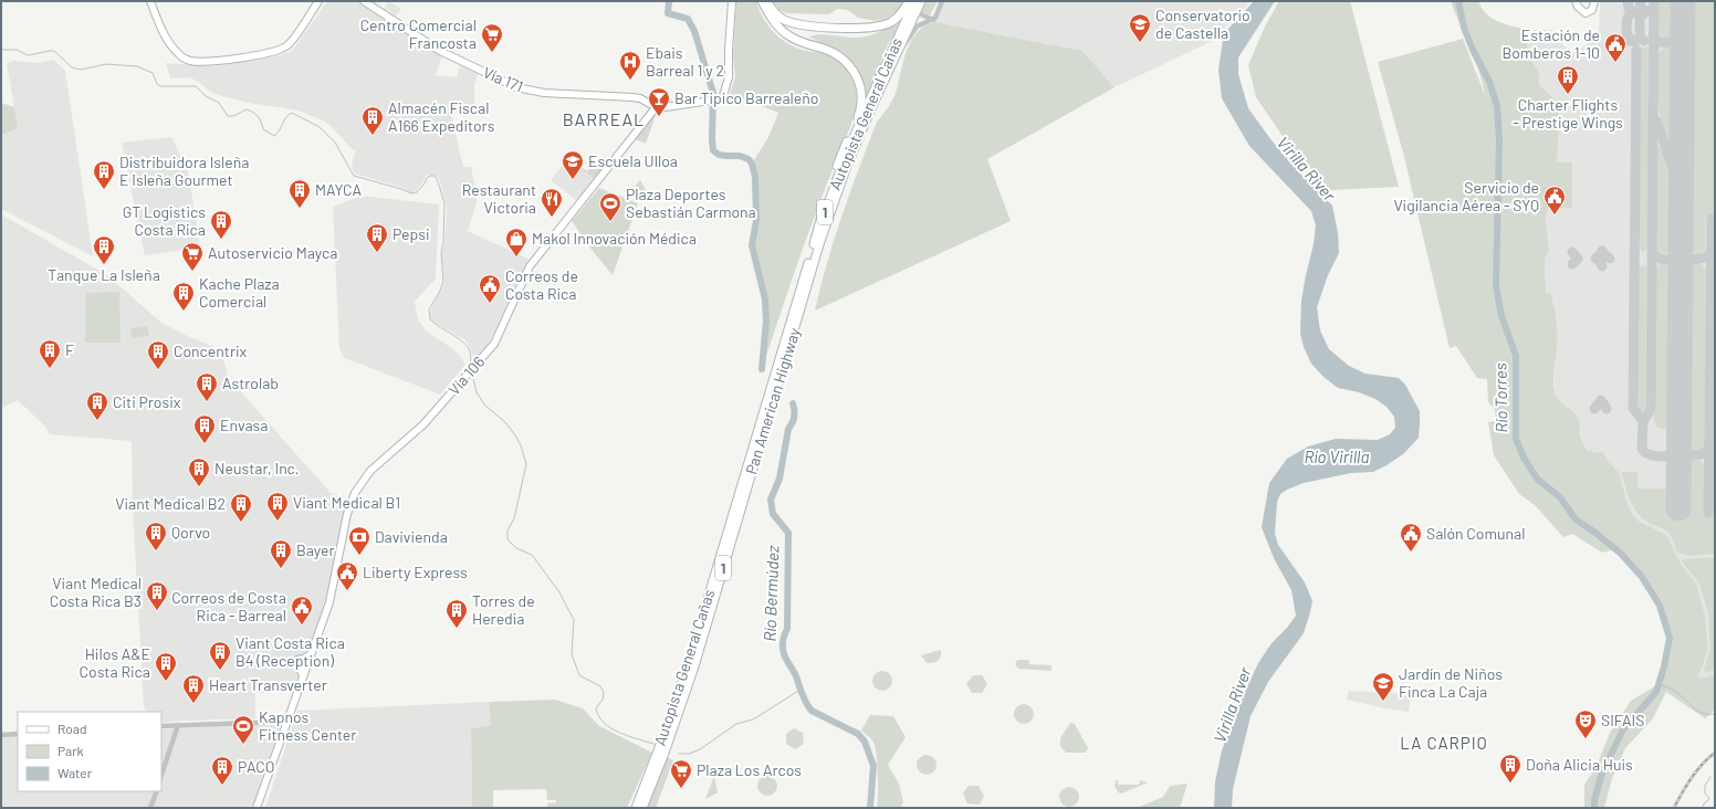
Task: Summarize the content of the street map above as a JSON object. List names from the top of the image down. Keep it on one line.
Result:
{"streets":{"highway":["Autopista General Cañas","1","Pan American Highway"],"main road":["Vía 171","Vía 106"]},"crossings":[["Vía 171","Vía 106"]],"districts":["BARREAL","LA CARPIO"],"water":["Virilla River","Río Torres","Río Virilla","Río Bermúdez"],"places":{"school or university":["Conservatorio de Castella","Escuela Ulloa","Jardín de Niños Finca La Caja"],"supermarket":["Centro Comercial Francosta","Autoservicio Mayca","Plaza Los Arcos"],"public building":["Estación de Bomberos 1-10","Servicio de Vigilancia Aérea - SYQ","Correos de Costa Rica","Salón Comunal","Liberty Express","Correos de Costa Rica - Barreal"],"hospital":["Ebais Barreal 1 y 2"],"building":["Charter Flights - Prestige Wings","Almacén Fiscal A166 Expeditors","Distribuidora Isleña E Isleña Gourmet","MAYCA","GT Logistics Costa Rica","Pepsi","Tanque La Isleña","Kache Plaza Comercial","F","Concentrix","Astrolab","Citi Prosix","Envasa","Neustar, Inc.","Viant Medical B1","Viant Medical B2","Qorvo","Bayer","Viant Medical Costa Rica B3","Torres de Heredia","Viant Costa Rica B4 (Reception)","Hilos A&E Costa Rica","Heart Transverter","Doña Alicia Huis","PACO"],"bar":["Bar Tipico Barrealeño"],"restaurant":["Restaurant Victoria"],"sports":["Plaza Deportes Sebastián Carmona","Kapnos Fitness Center"],"shop":["Makol Innovación Médica"],"bank":["Davivienda"],"theatre":["SIFAIS"]},"legend":["Road","Park","Water"]}
